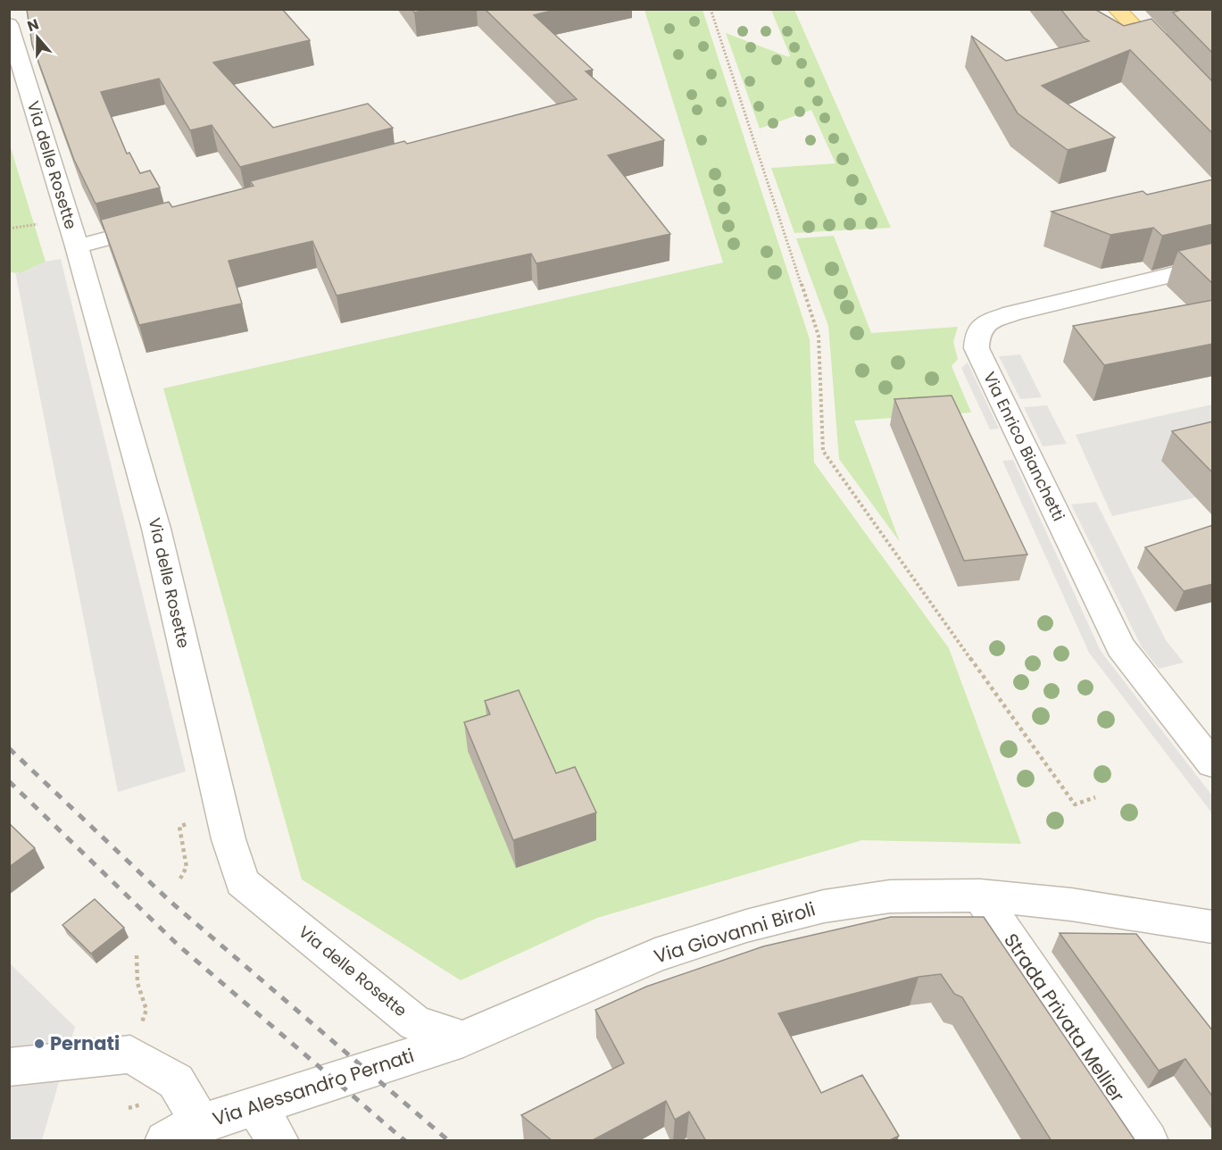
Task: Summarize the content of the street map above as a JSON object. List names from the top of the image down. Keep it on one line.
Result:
{"streets":{"street":["Via delle Rosette","Via Enrico Bianchetti","Via Giovanni Biroli","Strada Privata Mellier","Via Alessandro Pernati"]},"crossings":[["Via delle Rosette","Via Giovanni Biroli"],["Via delle Rosette","Via Alessandro Pernati"],["Via Giovanni Biroli","Strada Privata Mellier"],["Via Giovanni Biroli","Via Alessandro Pernati"]],"places":["Pernati"],"north":"top"}
